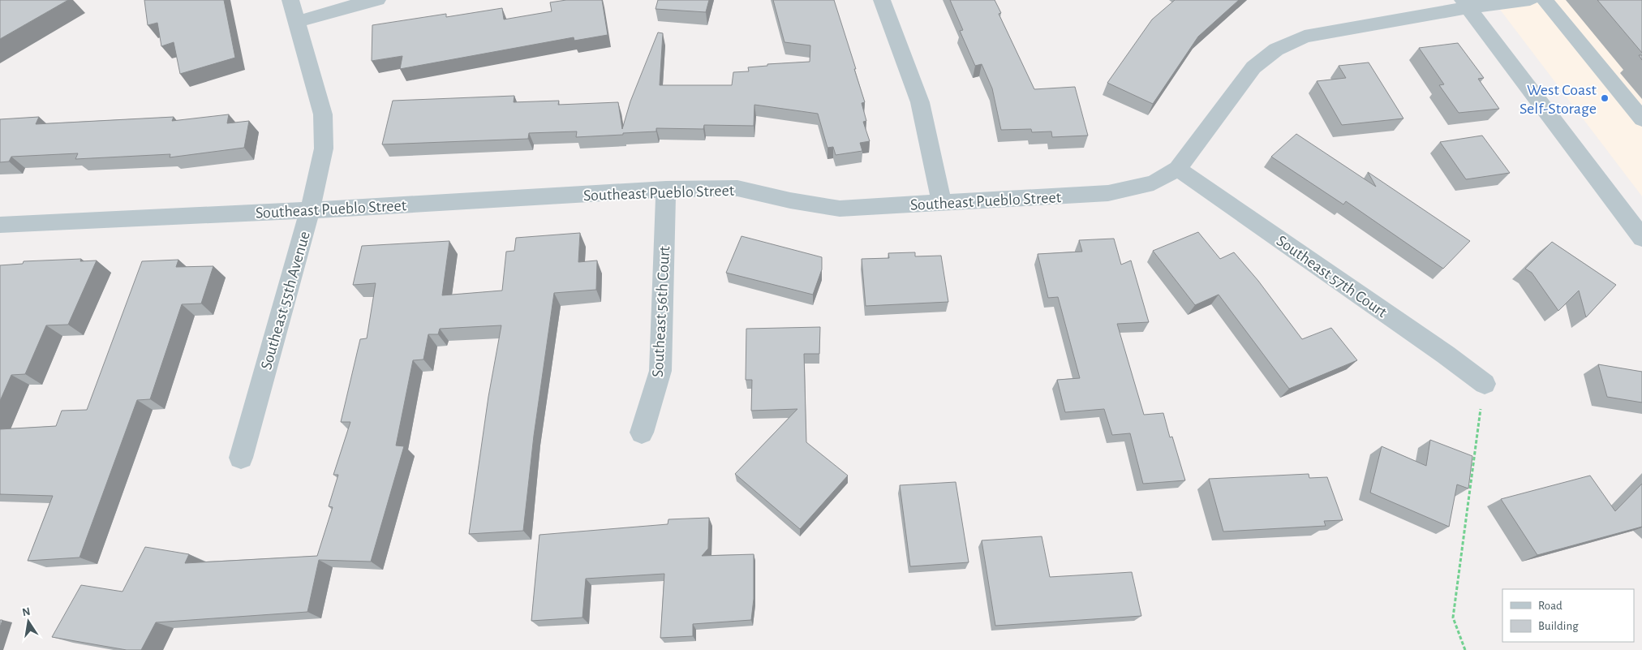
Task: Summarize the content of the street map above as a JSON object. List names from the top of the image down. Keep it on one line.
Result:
{"streets":{"street":["Southeast Pueblo Street","Southeast 57th Court","Southeast 55th Avenue","Southeast 56th Court"]},"crossings":[["Southeast Pueblo Street","Southeast 57th Court"],["Southeast Pueblo Street","Southeast 55th Avenue"],["Southeast Pueblo Street","Southeast 56th Court"]],"places":["West Coast Self-Storage"],"legend":["Road","Building"],"north":"top"}
